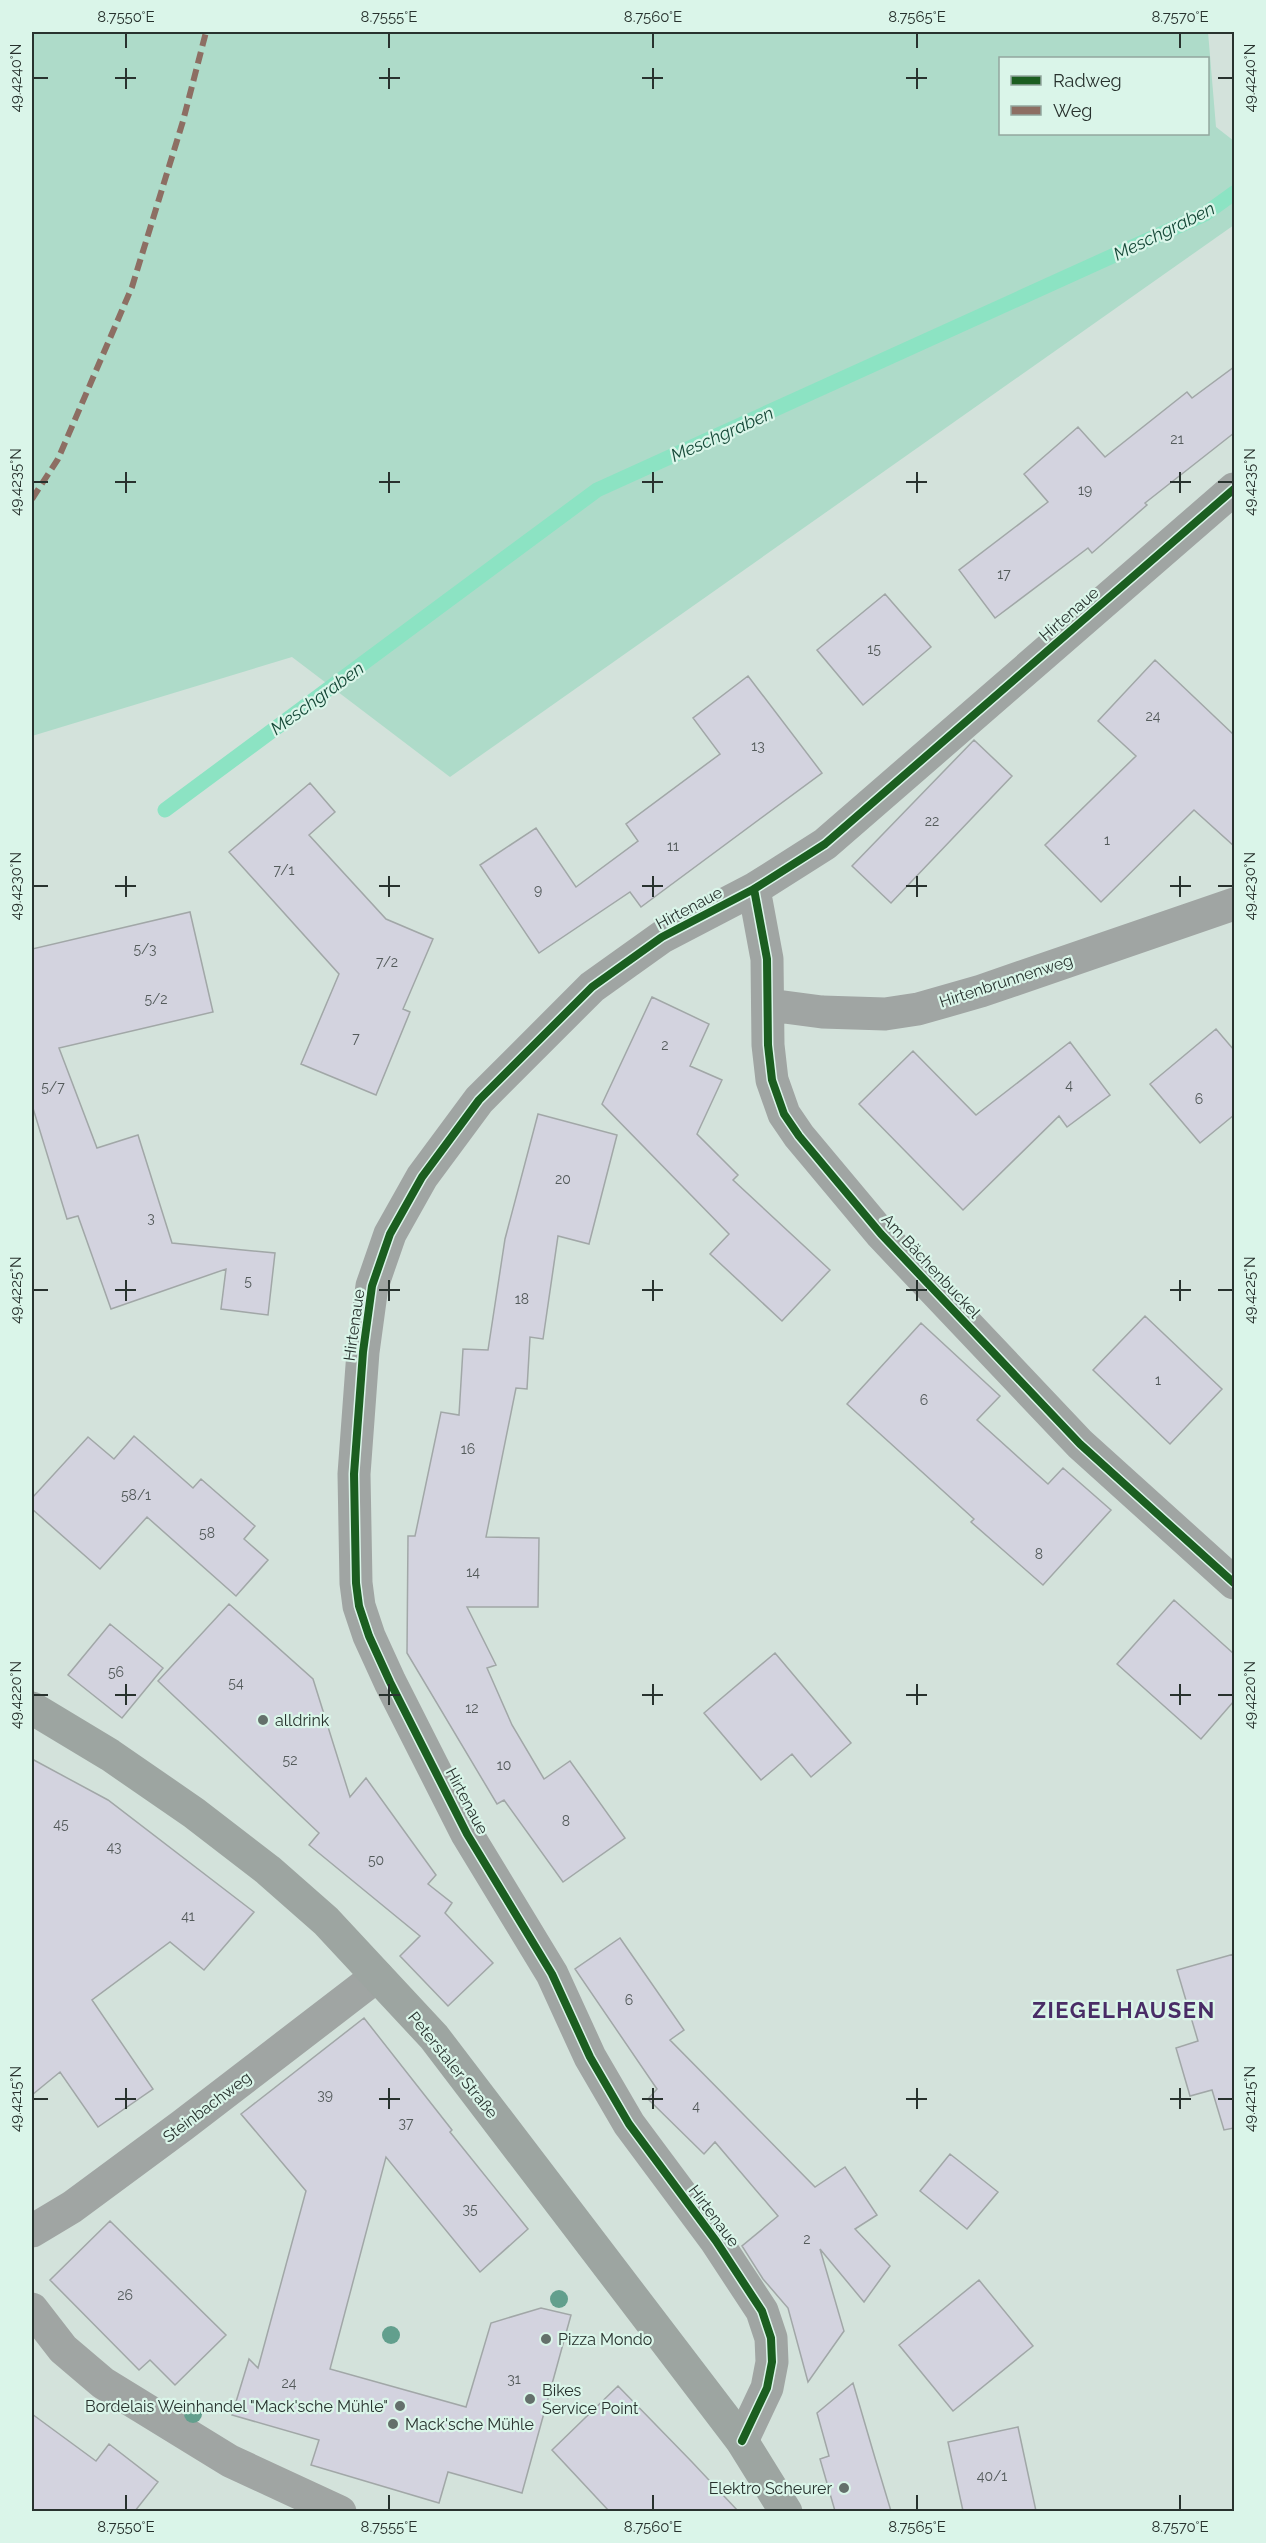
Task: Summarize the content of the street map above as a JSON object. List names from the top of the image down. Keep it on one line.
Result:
{"streets":{"main road":["Peterstaler Straße"],"street":["Hirtenaue","Hirtenbrunnenweg","Am Bächenbuckel","Steinbachweg"]},"crossings":[["Hirtenaue","Am Bächenbuckel"],["Hirtenaue","Peterstaler Straße"],["Hirtenbrunnenweg","Am Bächenbuckel"],["Peterstaler Straße","Steinbachweg"]],"districts":["ZIEGELHAUSEN"],"water":["Meschgraben"],"places":["alldrink","Pizza Mondo","Bikes Service Point","Bordelais Weinhandel \"Mack'sche Mühle\"","Mack'sche Mühle","Elektro Scheurer"],"house_numbers":["21","19","17","15","24","13","22","1","11","7/1","9","5/3","7/2","5/2","7","2","4","5/7","6","20","3","5","18","1","6","16","58/1","58","8","14","56","54","12","52","10","8","45","43","50","41","6","39","4","37","35","2","26","31","24","40/1"],"legend":["Radweg","Weg"],"coordinates":["8.7550°E","8.7555°E","8.7560°E","8.7565°E","8.7570°E","49.4240°N","49.4235°N","49.4230°N","49.4225°N","49.4220°N","49.4215°N"]}
